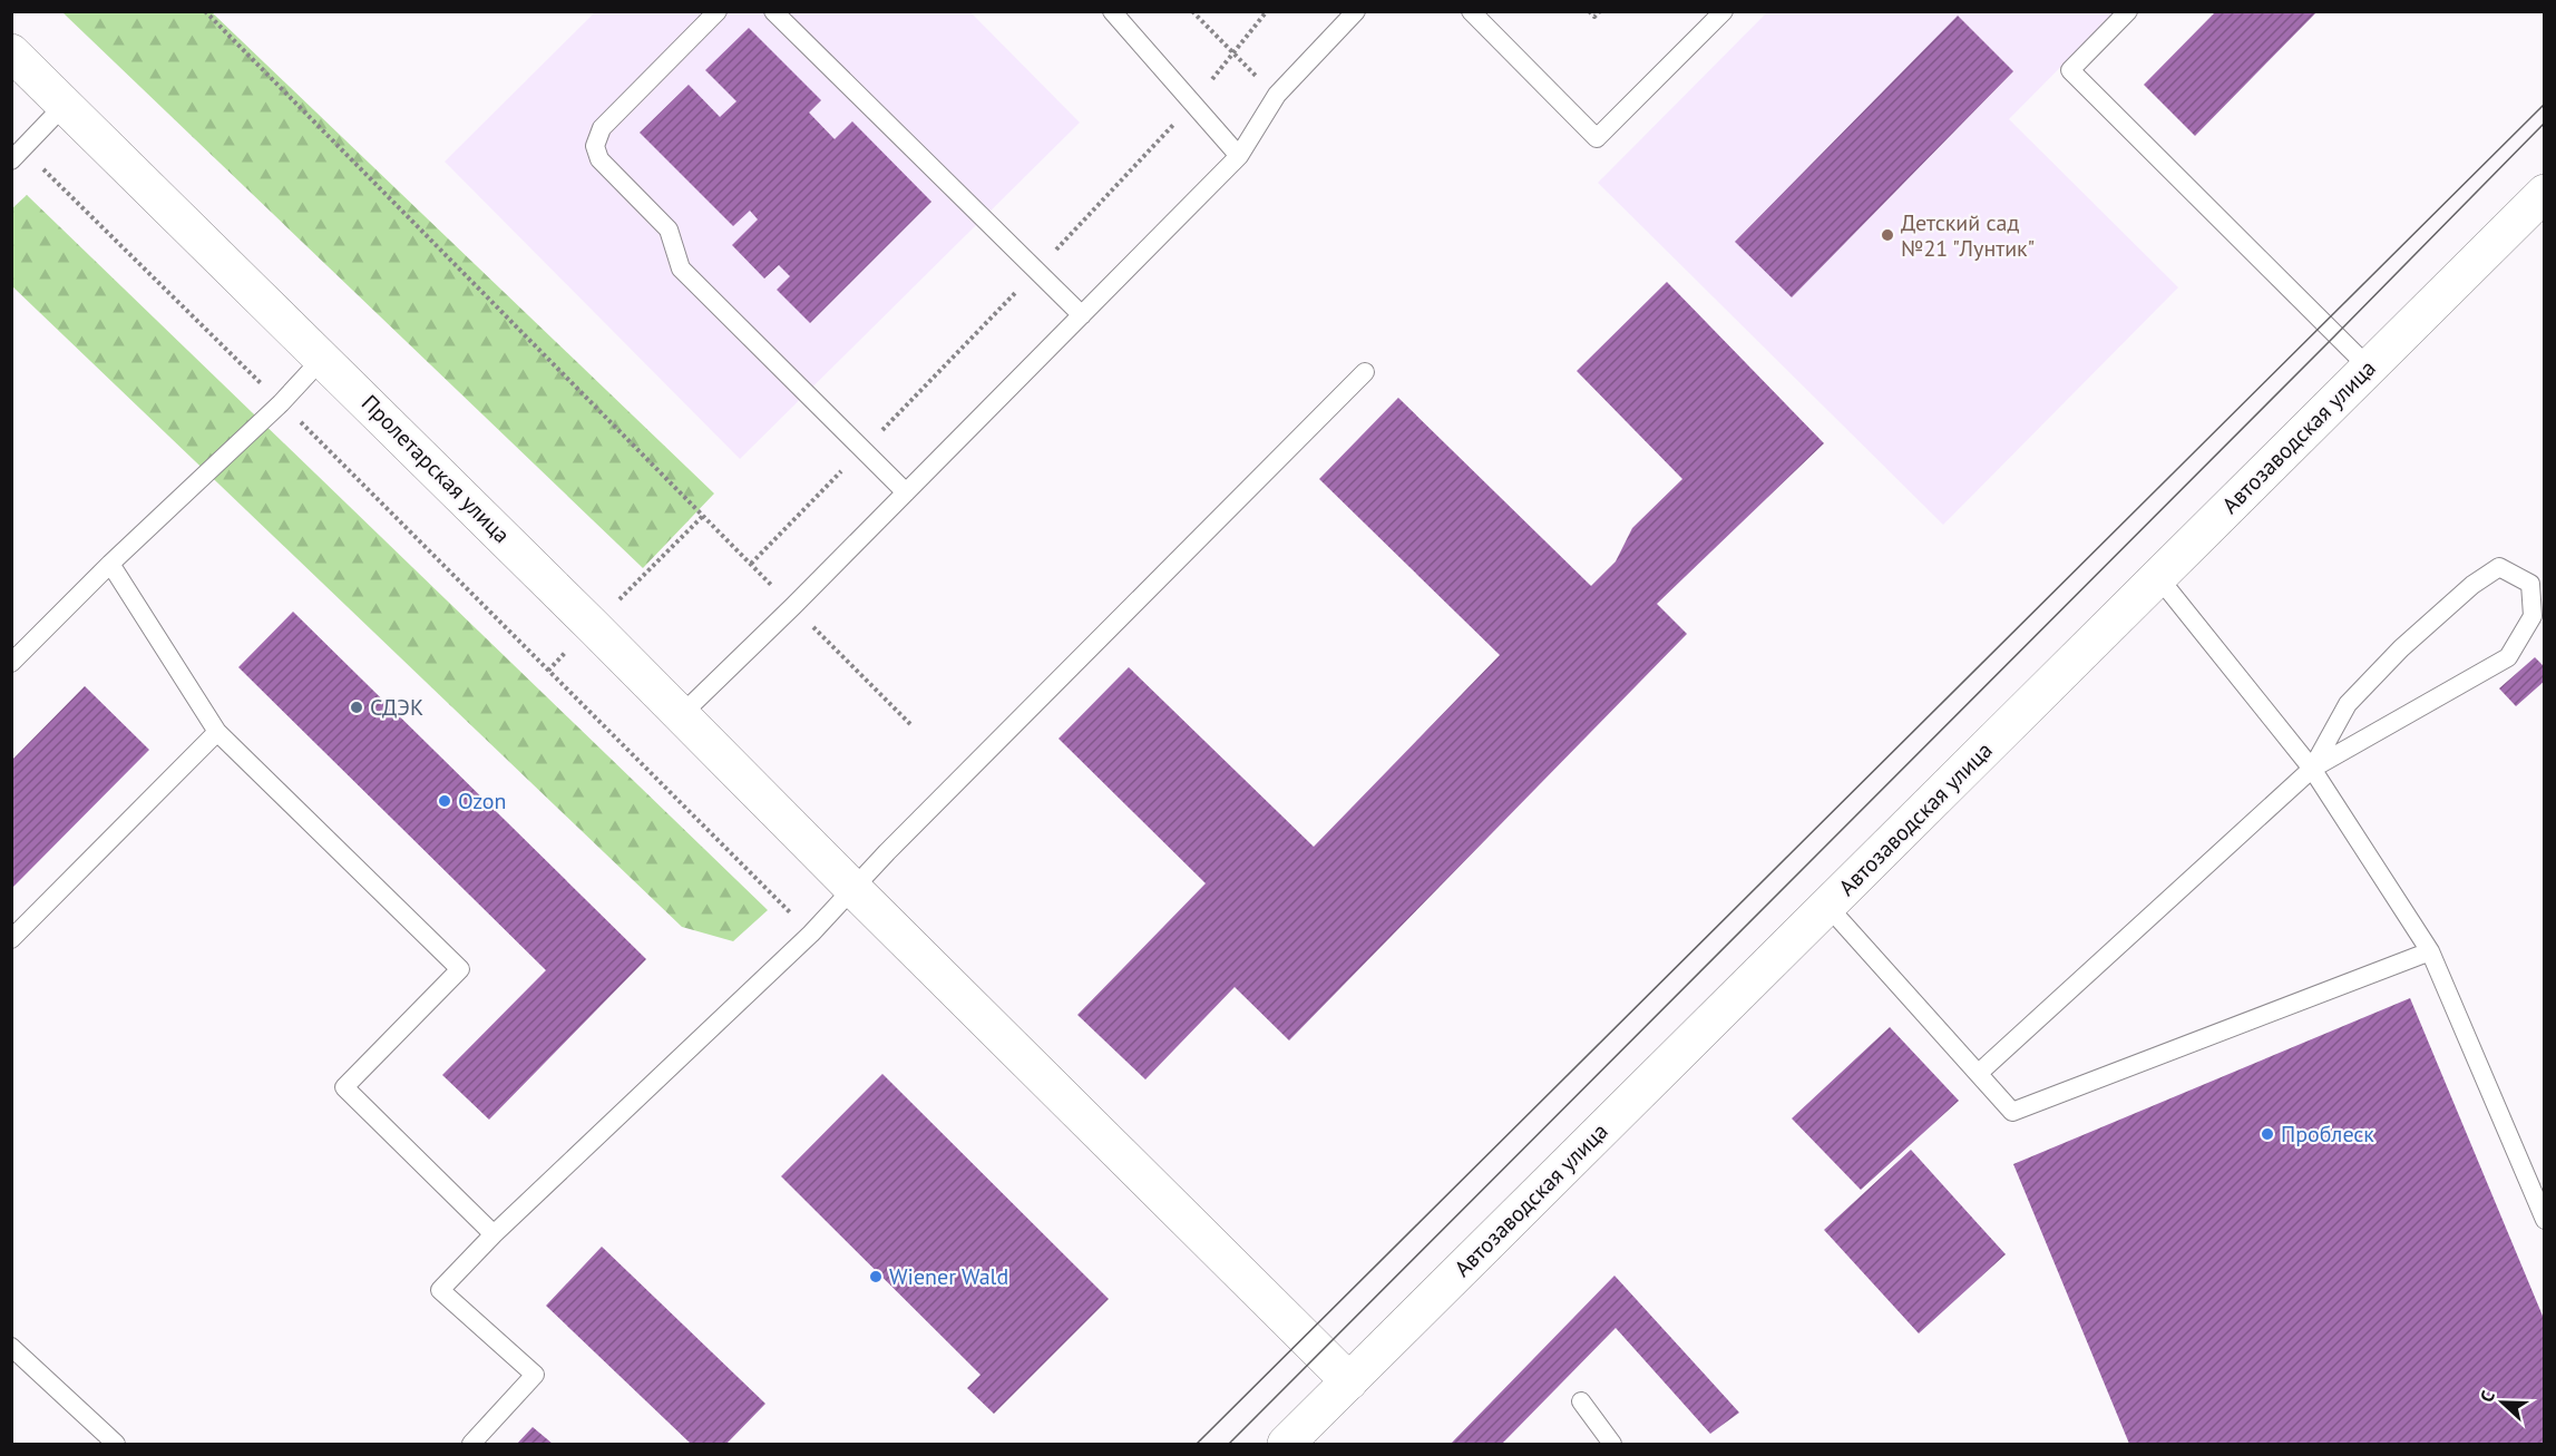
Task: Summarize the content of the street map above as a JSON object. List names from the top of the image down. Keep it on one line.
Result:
{"streets":{"street":["Автозаводская улица","Пролетарская улица"]},"crossings":[["Автозаводская улица","Пролетарская улица"]],"places":["Детский сад №21 \"Лунтик\"","СДЭК","Ozon","Проблеск","Wiener Wald"],"north":"left"}
